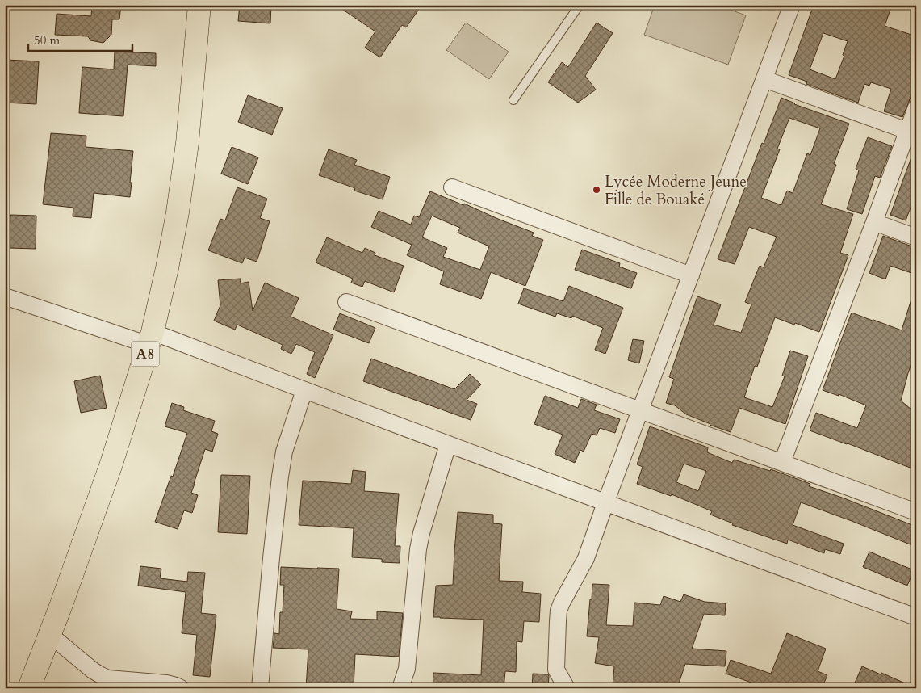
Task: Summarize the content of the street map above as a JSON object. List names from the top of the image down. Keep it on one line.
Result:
{"streets":{"main road":["A8"]},"places":["Lycée Moderne Jeune Fille de Bouaké"],"scale_bar":"50 m"}
